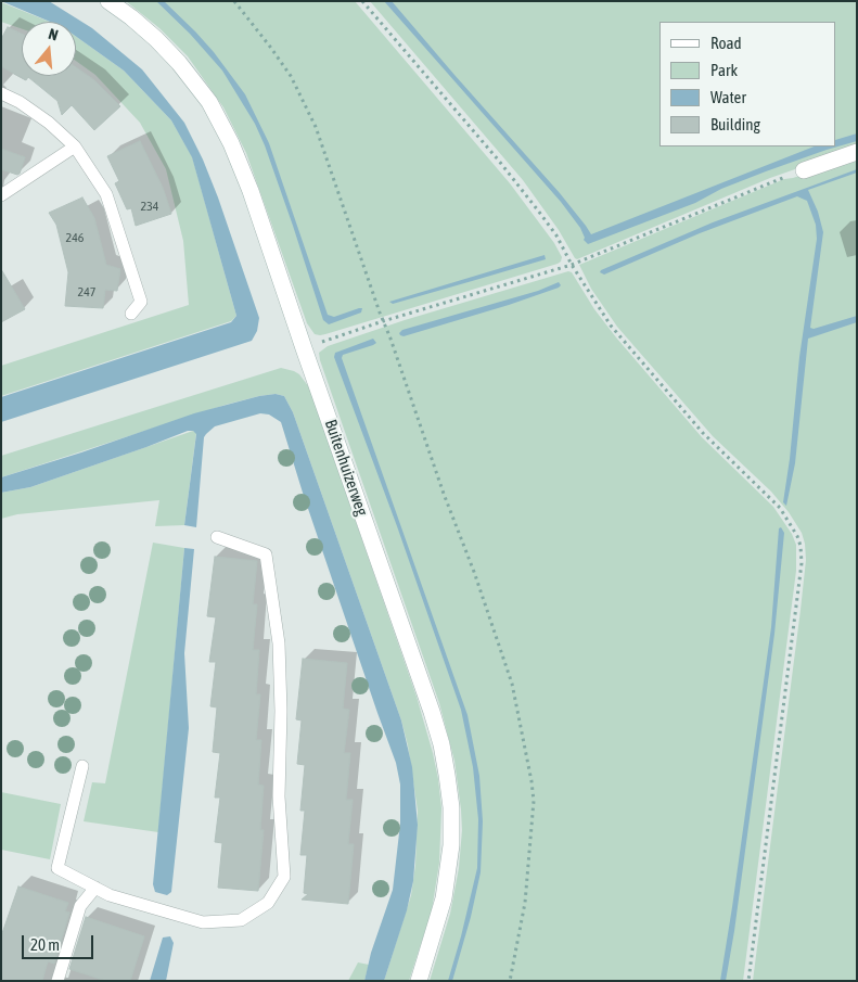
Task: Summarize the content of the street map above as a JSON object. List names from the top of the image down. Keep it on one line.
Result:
{"streets":{"street":["Buitenhuizerweg"]},"house_numbers":["234","246","247"],"legend":["Road","Park","Water","Building"],"scale_bar":"20 m","north":"top"}
